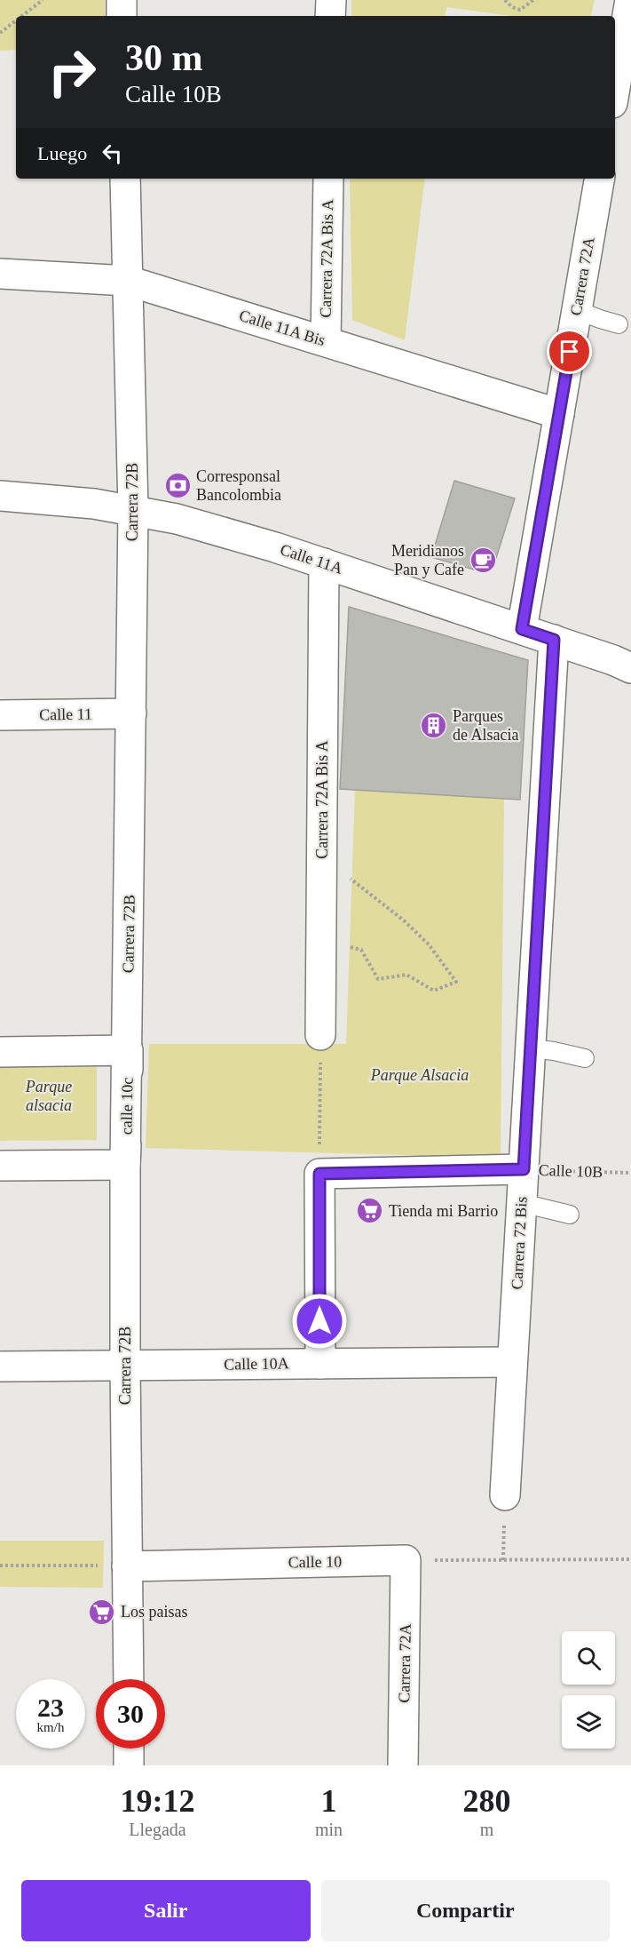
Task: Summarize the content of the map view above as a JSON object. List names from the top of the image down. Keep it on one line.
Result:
{"streets":{"street":["Carrera 72A Bis A","Carrera 72A","Calle 11A Bis","Carrera 72B","Calle 11A","Calle 11","calle 10c","Calle 10B","Carrera 72 Bis","Calle 10A","Calle 10"]},"crossings":[["Carrera 72A Bis A","Calle 11A Bis"],["Carrera 72A Bis A","Calle 11A"],["Carrera 72A","Calle 11A Bis"],["Carrera 72A","Calle 11A"],["Carrera 72A","Calle 10"],["Calle 11A Bis","Carrera 72B"],["Carrera 72B","Calle 11A"],["Carrera 72B","Calle 11"],["Carrera 72B","calle 10c"],["Carrera 72B","Calle 10A"],["Carrera 72B","Calle 10"],["Calle 11A","Carrera 72 Bis"],["Calle 10B","Carrera 72 Bis"],["Carrera 72 Bis","Calle 10A"]],"parks":["Parque Alsacia","Parque alsacia"],"places":{"bank":["Corresponsal Bancolombia"],"cafe":["Meridianos Pan y Cafe"],"building":["Parques de Alsacia"],"supermarket":["Tienda mi Barrio","Los paisas"]},"page":{"turn":["30 m","Calle 10B"],"then":"Luego","speed":"23 km/h","limit":"30","eta":["19:12","Llegada","1","min","280","m"],"buttons":["Salir","Compartir"]}}
